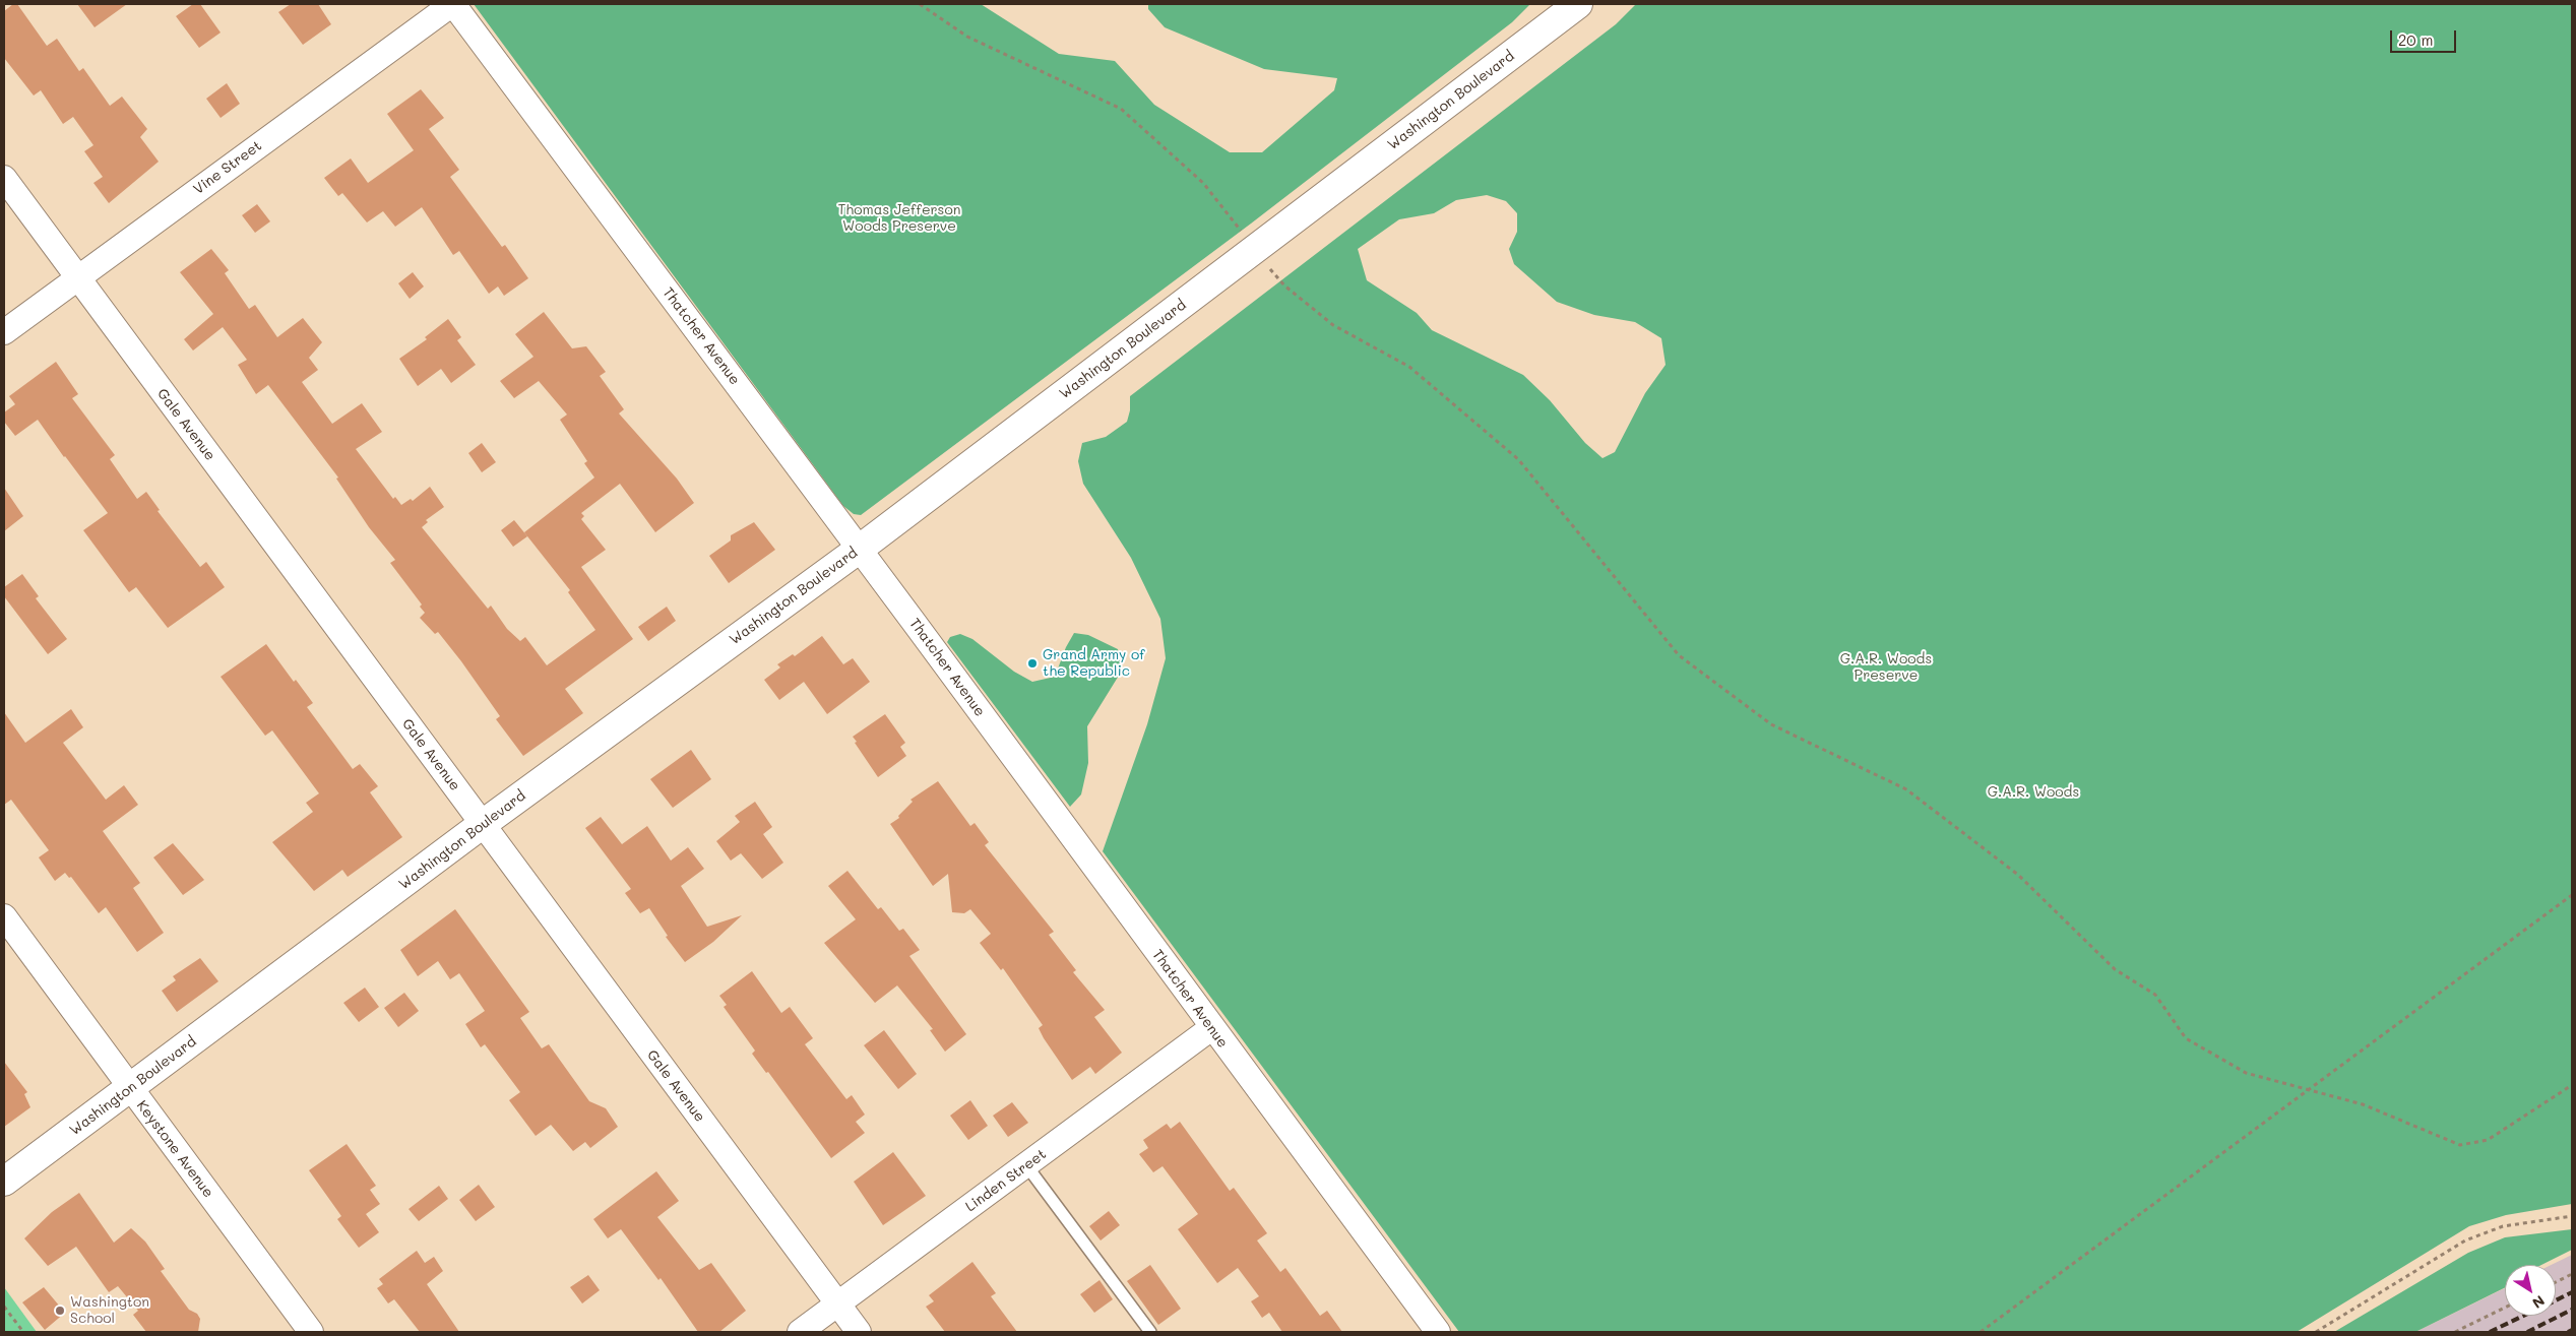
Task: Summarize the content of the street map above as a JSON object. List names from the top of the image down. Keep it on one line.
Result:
{"streets":{"street":["Washington Boulevard","Vine Street","Thatcher Avenue","Gale Avenue","Keystone Avenue","Linden Street"]},"crossings":[["Washington Boulevard","Thatcher Avenue"],["Washington Boulevard","Gale Avenue"],["Washington Boulevard","Keystone Avenue"],["Vine Street","Thatcher Avenue"],["Vine Street","Gale Avenue"],["Thatcher Avenue","Linden Street"],["Gale Avenue","Linden Street"]],"parks":["Thomas Jefferson Woods Preserve","G.A.R. Woods Preserve","G.A.R. Woods"],"places":["Grand Army of the Republic","Washington School"],"scale_bar":"20 m","north":"bottom right"}
